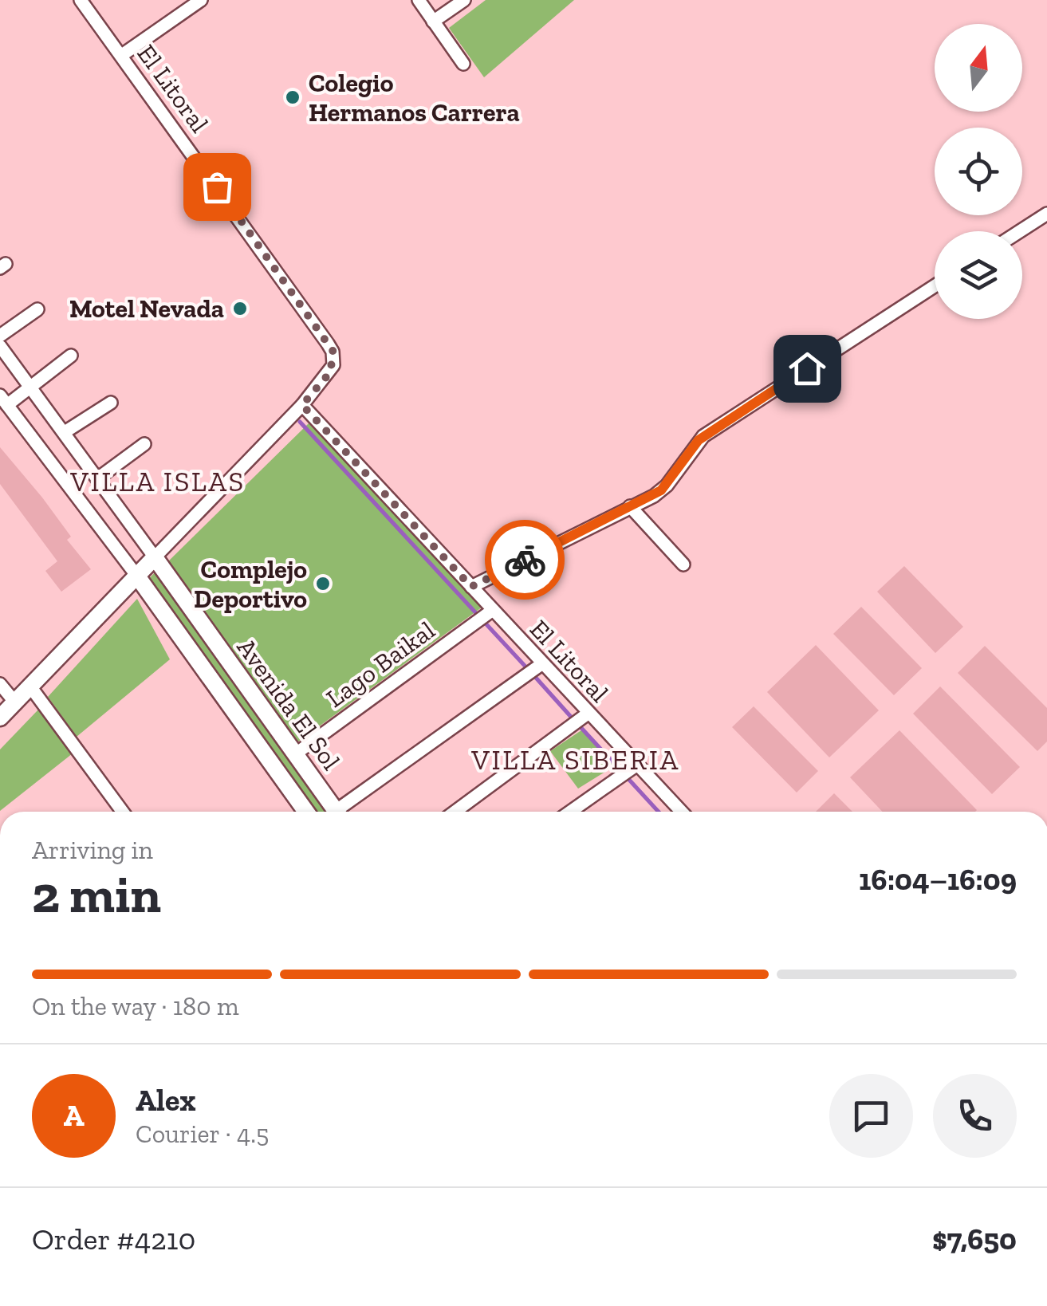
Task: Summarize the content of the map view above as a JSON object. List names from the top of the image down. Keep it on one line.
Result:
{"streets":{"main road":["Avenida El Sol"],"street":["El Litoral","Lago Baikal"]},"crossings":[["El Litoral","Lago Baikal"],["Lago Baikal","Avenida El Sol"]],"districts":["VILLA ISLAS","VILLA SIBERIA"],"places":["Colegio Hermanos Carrera","Motel Nevada","Complejo Deportivo"],"north":"top","page":{"heading":["2 min","Arriving in","16:04–16:09"],"panel":["Alex","Courier · 4.5","Order #4210","$7,650"],"bar":"On the way · 180 m","round":"A"}}
